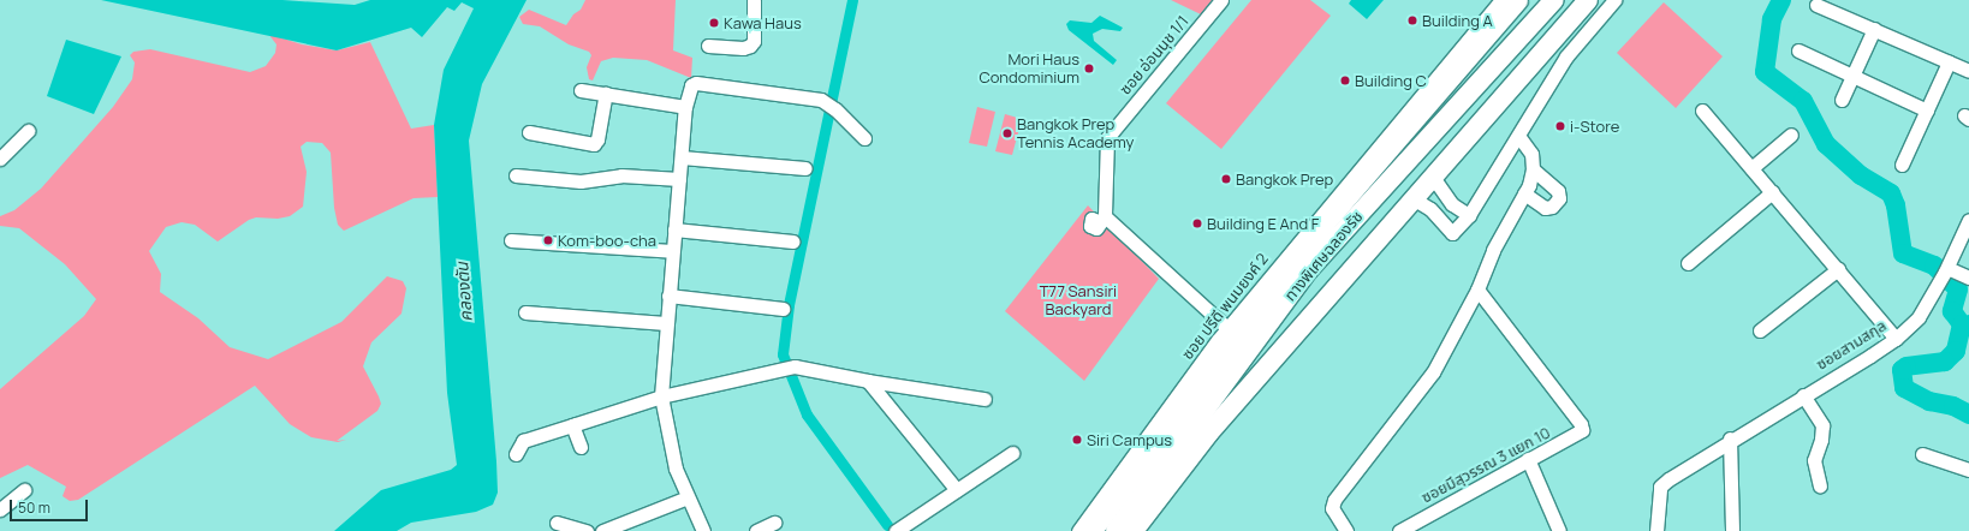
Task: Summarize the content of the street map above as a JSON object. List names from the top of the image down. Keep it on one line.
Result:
{"streets":{"highway":["ทางพิเศษฉลองรัช"],"street":["ซอย อ่อนนุช 1/1","ซอย ปรีดี พนมยงค์ 2","ซอยสามสกุล","ซอยมีสุวรรณ 3 แยก 10"]},"crossings":[["ซอย อ่อนนุช 1/1","ซอย ปรีดี พนมยงค์ 2"]],"water":["คลองตัน"],"parks":["T77 Sansiri Backyard"],"places":["Building A","Kawa Haus","Mori Haus Condominium","Building C","i-Store","Bangkok Prep Tennis Academy","Bangkok Prep","Building E And F","Kom-boo-cha","Siri Campus"],"scale_bar":"50 m"}
